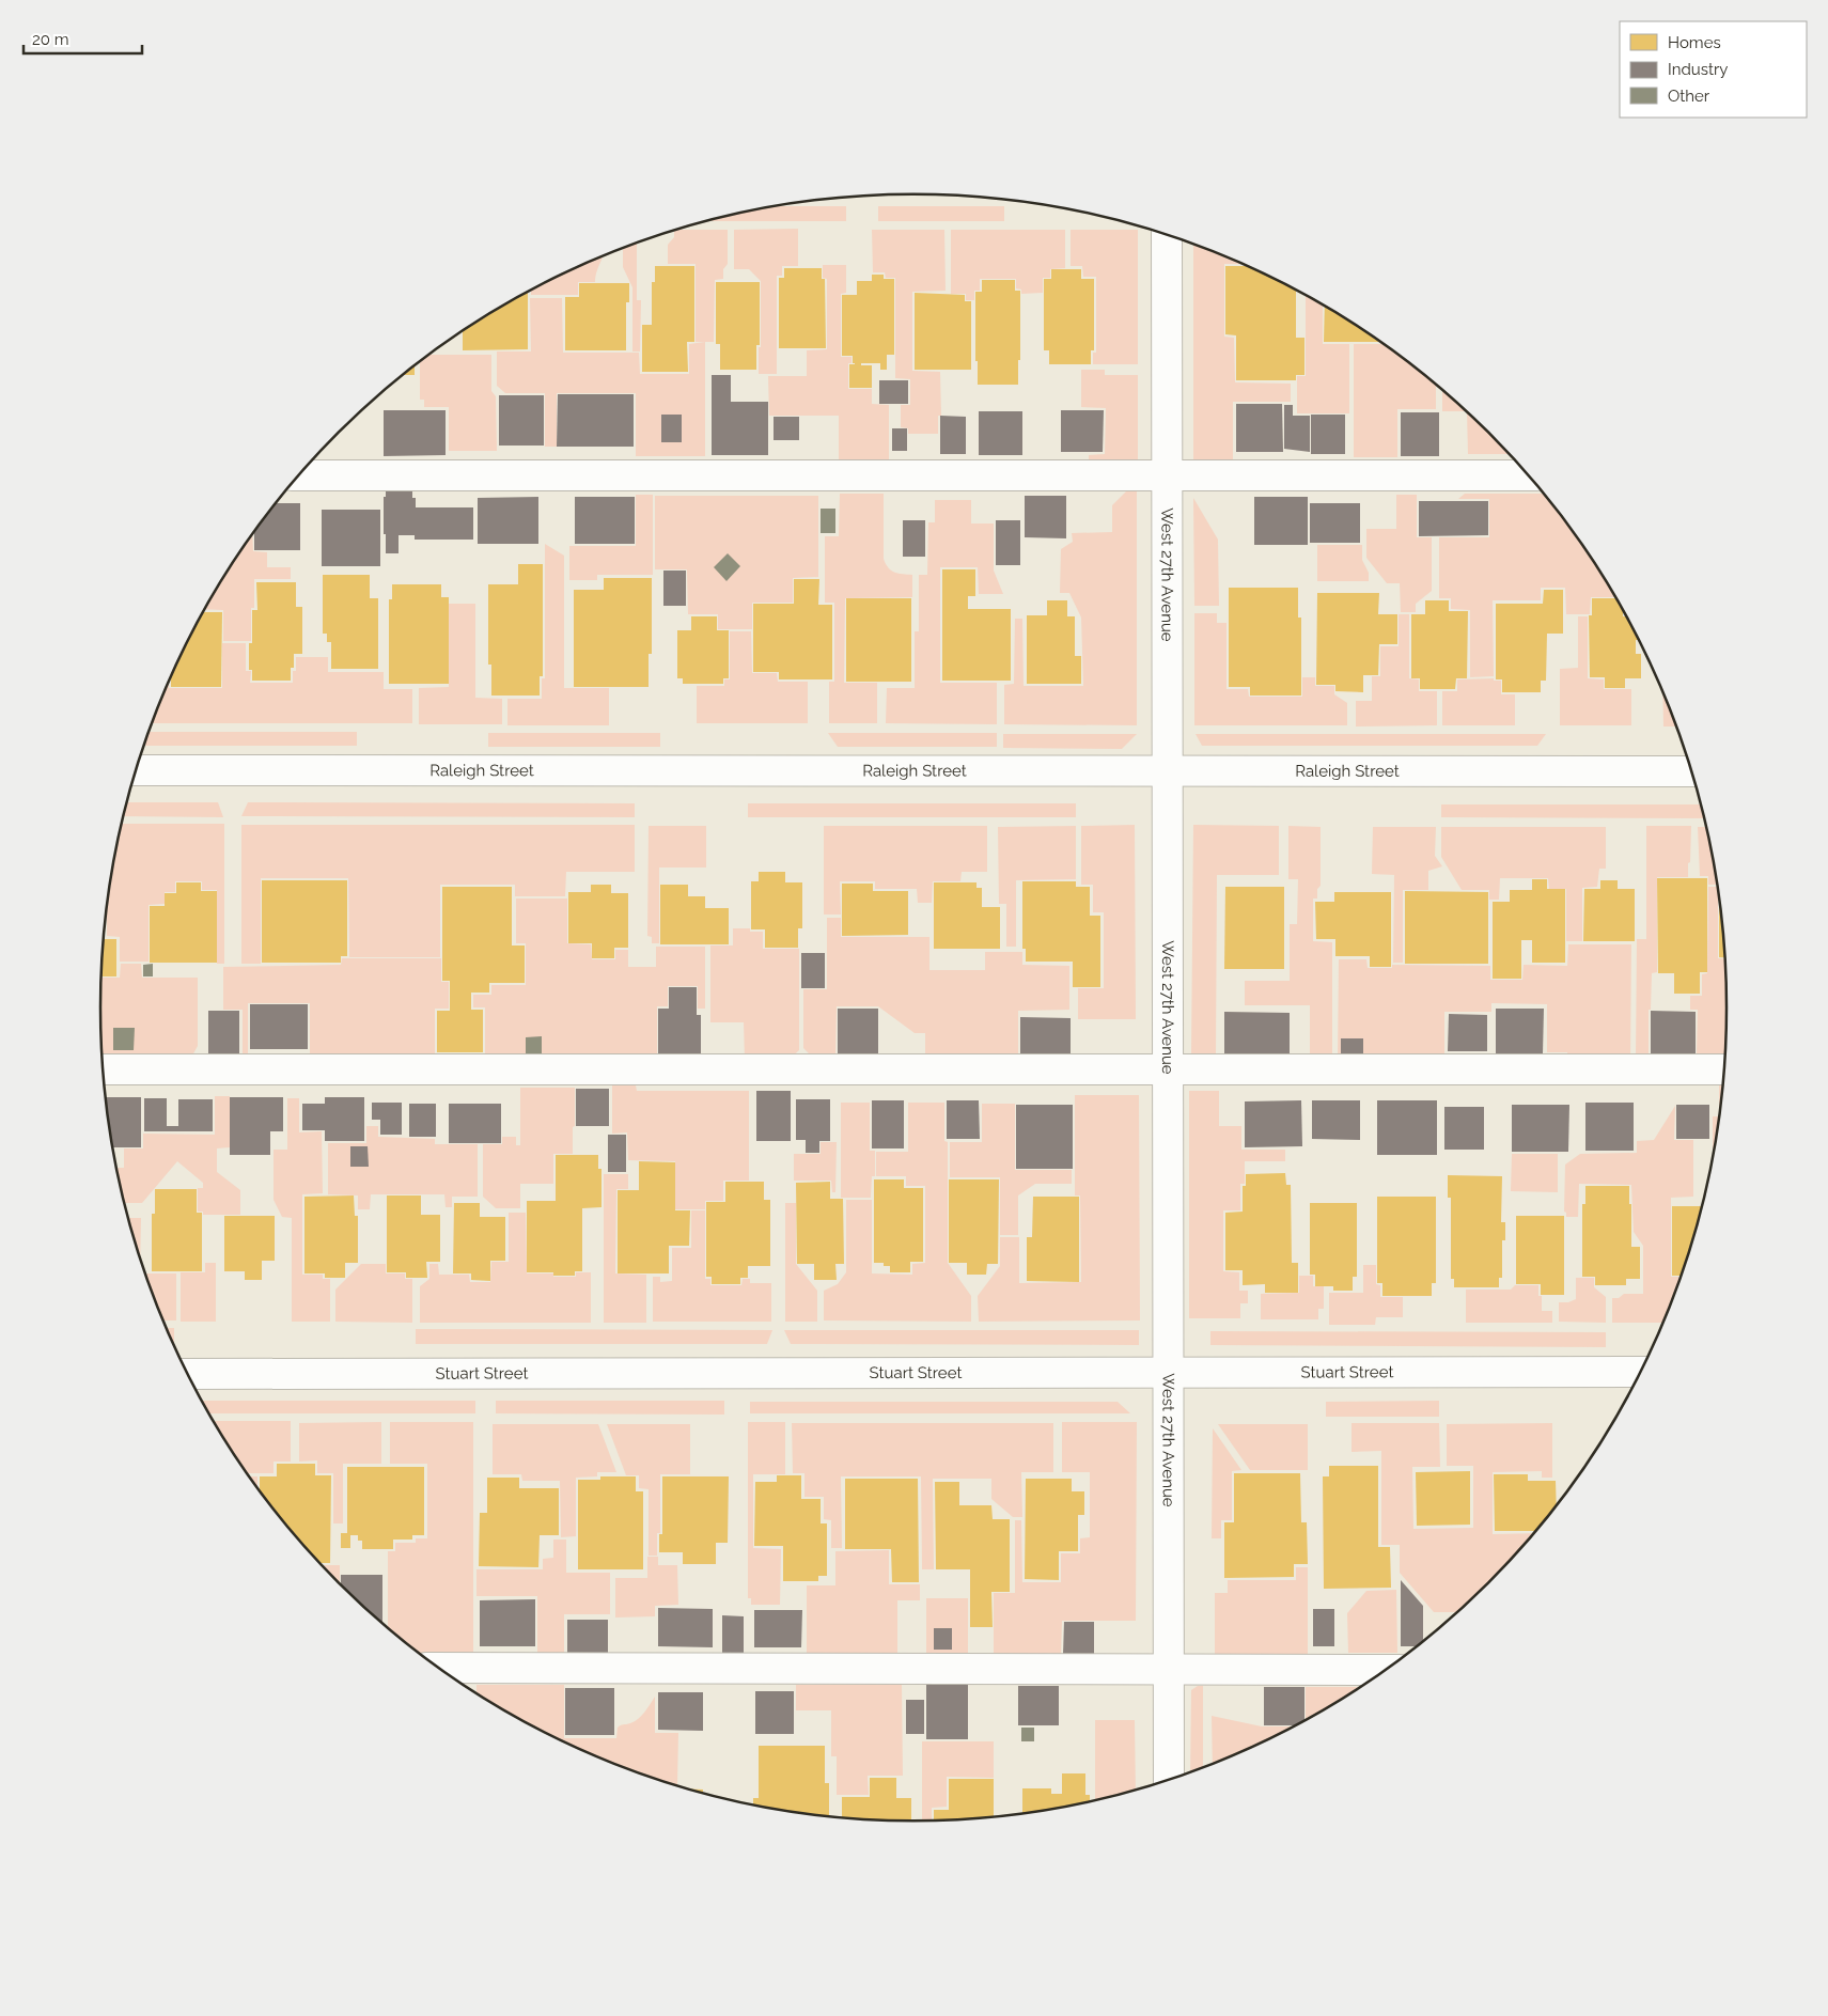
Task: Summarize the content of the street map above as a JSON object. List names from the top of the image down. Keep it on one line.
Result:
{"streets":{"street":["West 27th Avenue","Raleigh Street","Stuart Street"]},"crossings":[["West 27th Avenue","Raleigh Street"],["West 27th Avenue","Stuart Street"]],"legend":["Homes","Industry","Other"],"scale_bar":"20 m"}
